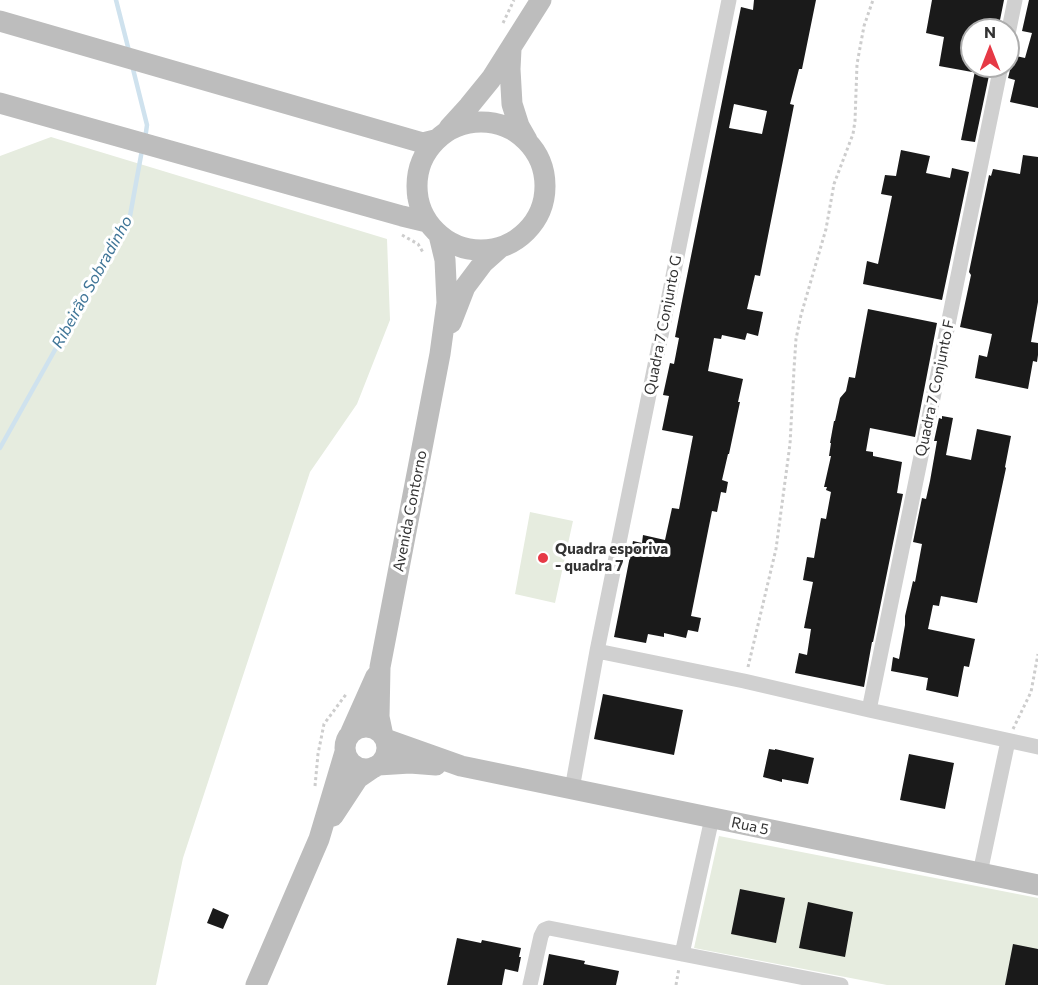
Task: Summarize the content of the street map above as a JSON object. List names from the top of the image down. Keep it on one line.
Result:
{"streets":{"main road":["Avenida Contorno","Rua 5"],"street":["Quadra 7 Conjunto G","Quadra 7 Conjunto F"]},"crossings":[["Quadra 7 Conjunto G","Rua 5"],["Avenida Contorno","Rua 5"]],"water":["Ribeirão Sobradinho"],"places":["Quadra esporiva - quadra 7"],"north":"top"}
